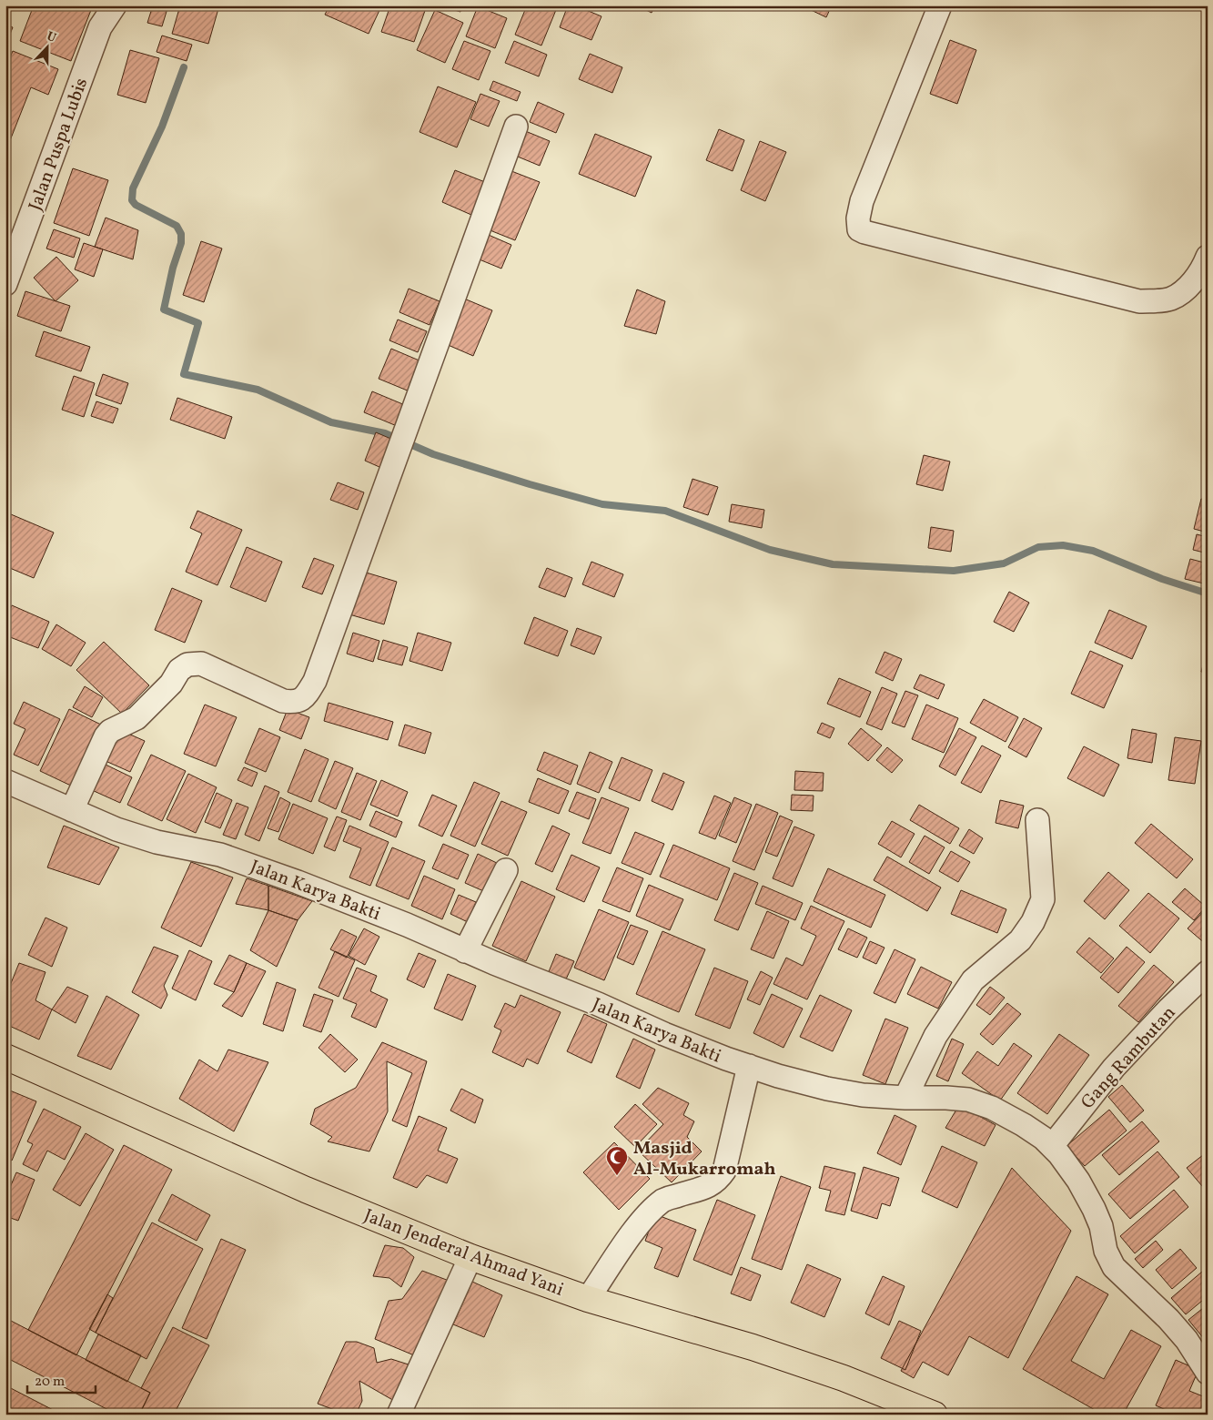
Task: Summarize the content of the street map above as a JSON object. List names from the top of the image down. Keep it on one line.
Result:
{"streets":{"highway":["Jalan Jenderal Ahmad Yani"],"street":["Jalan Puspa Lubis","Jalan Karya Bakti","Gang Rambutan"]},"crossings":[["Jalan Karya Bakti","Gang Rambutan"]],"places":{"mosque":["Masjid Al-Mukarromah"]},"scale_bar":"20 m","north":"top"}
